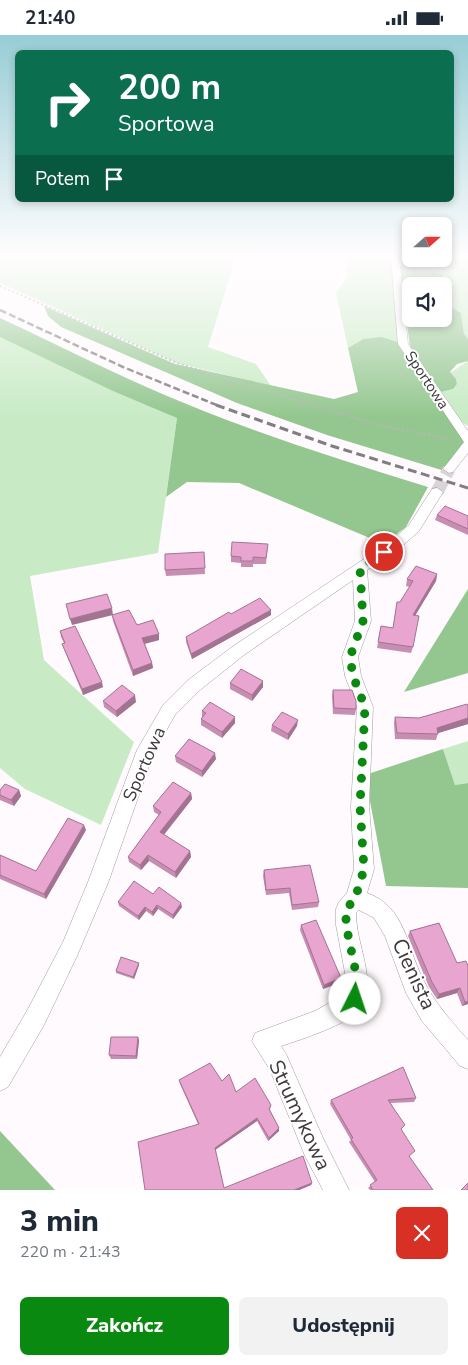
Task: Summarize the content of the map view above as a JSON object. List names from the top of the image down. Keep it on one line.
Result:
{"streets":{"street":["Sportowa","Cienista","Strumykowa"]},"crossings":[["Cienista","Strumykowa"]],"north":"right","page":{"status":"21:40","turn":["200 m","Sportowa"],"then":"Potem","heading":["3 min","220 m · 21:43"],"buttons":["Zakończ","Udostępnij"]}}
